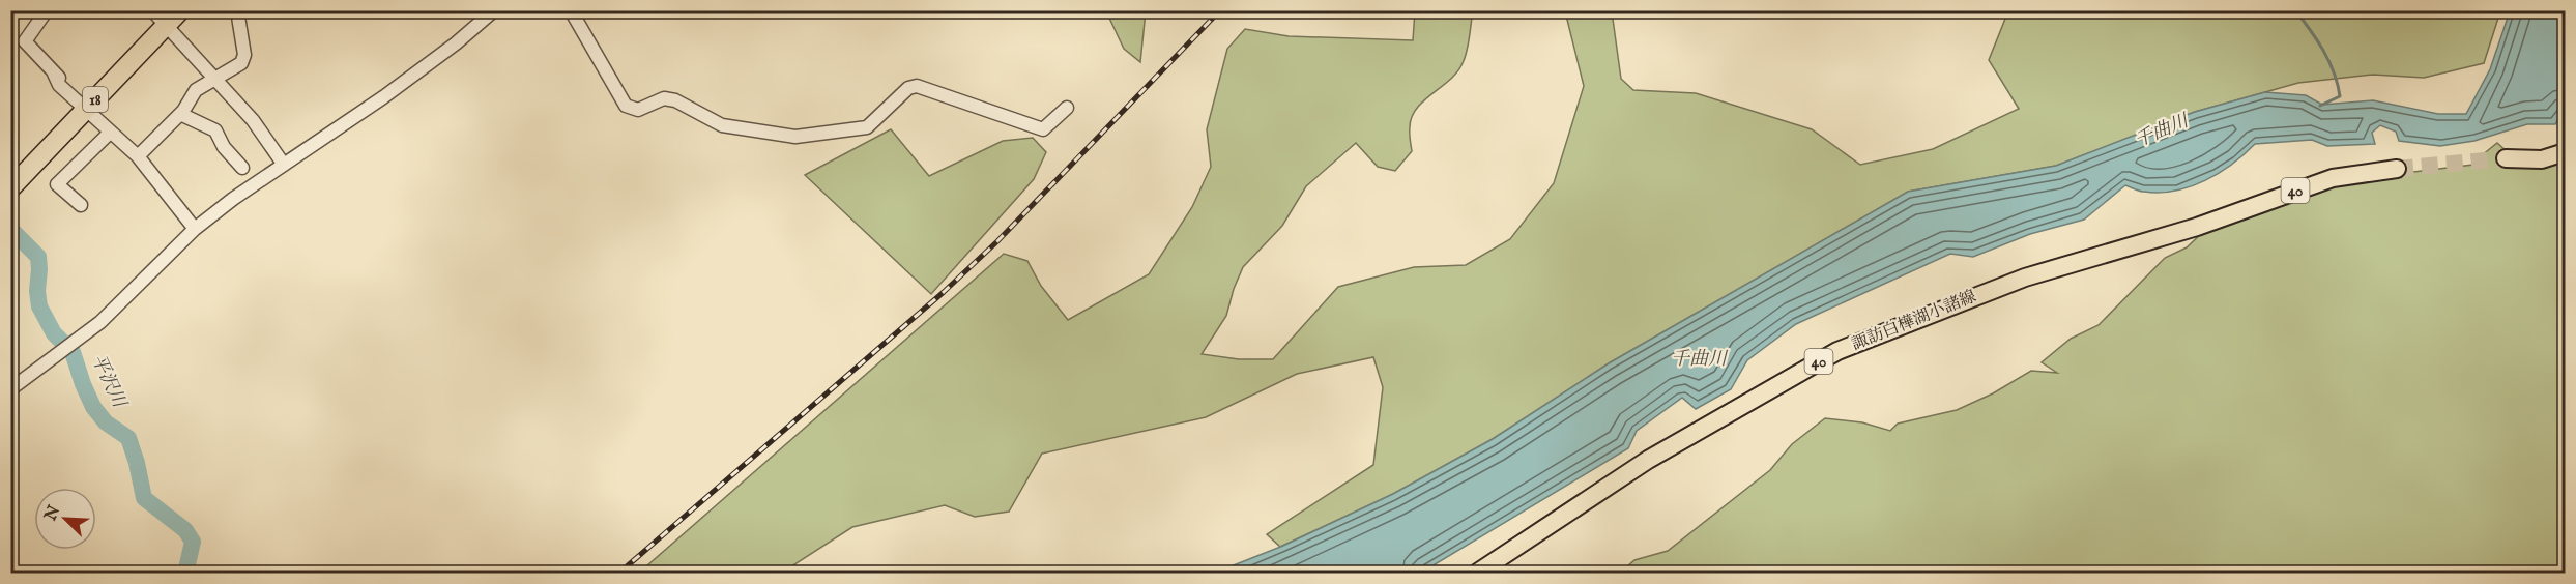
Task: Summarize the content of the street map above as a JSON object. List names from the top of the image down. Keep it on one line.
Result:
{"streets":{"highway":["18"],"main road":["40","諏訪白樺湖小諸線"]},"water":["千曲川","平沢川"],"north":"top left"}
